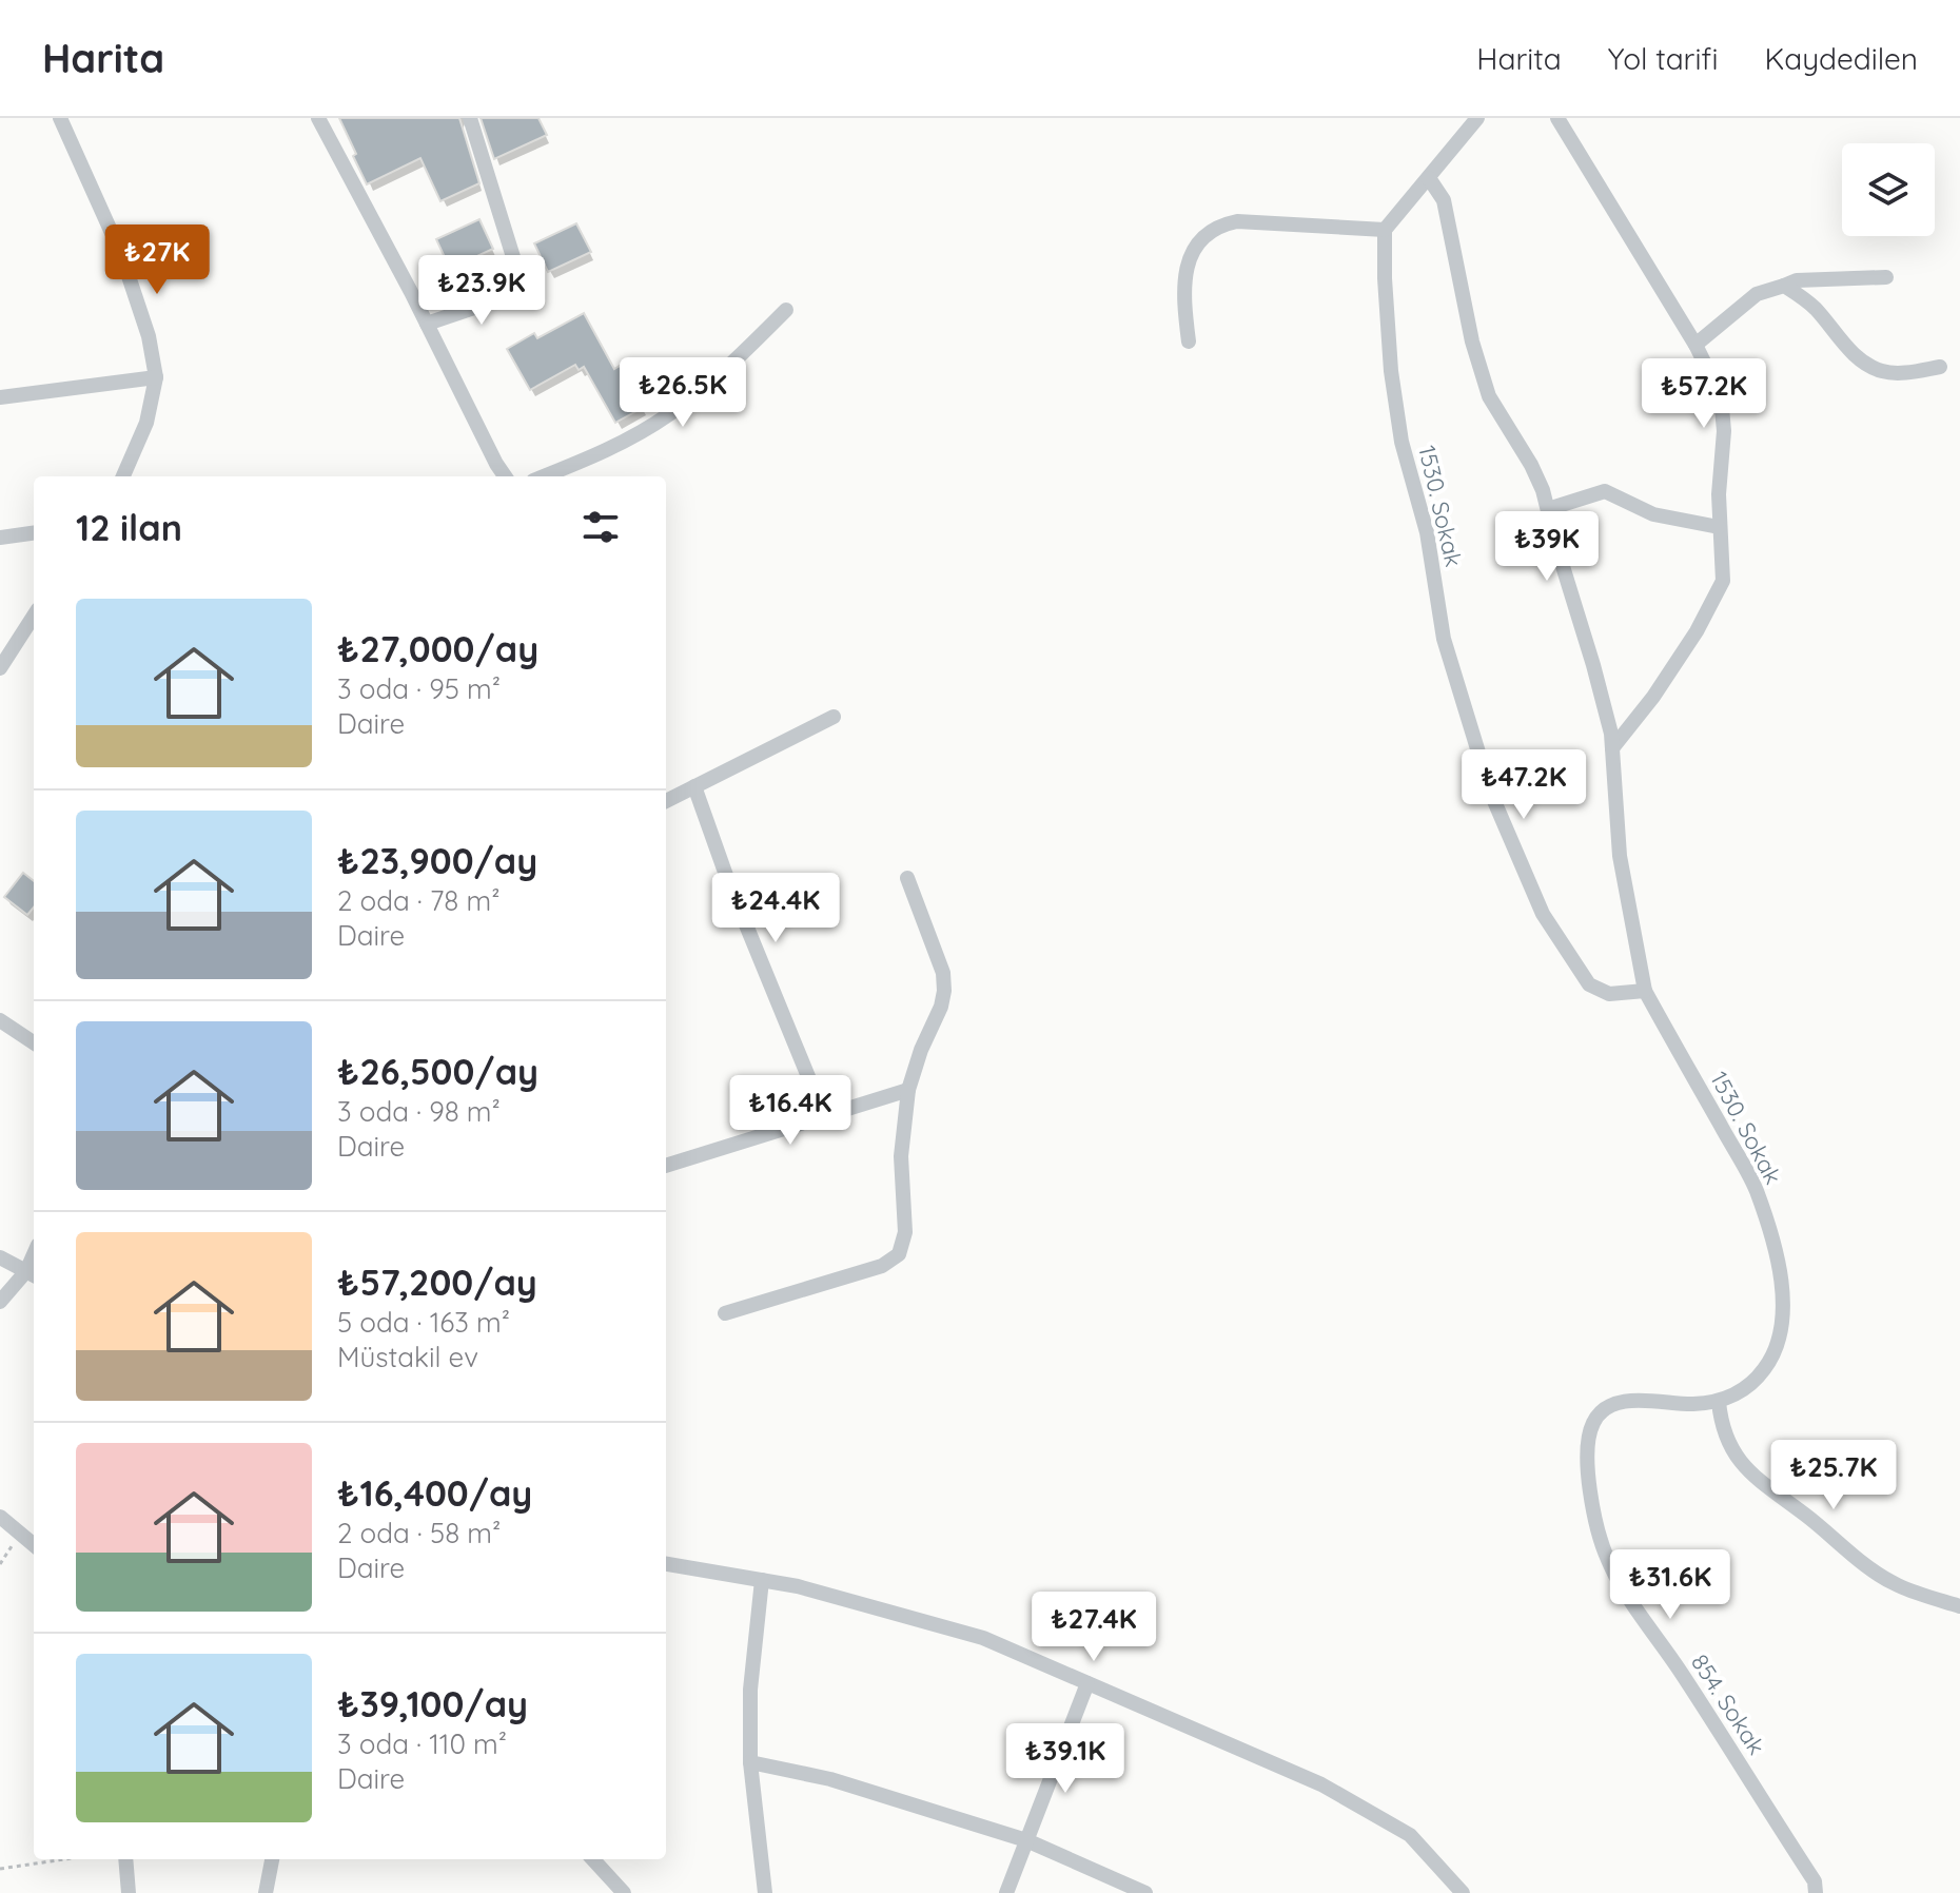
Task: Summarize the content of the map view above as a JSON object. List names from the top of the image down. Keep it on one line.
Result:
{"streets":{"street":["1530. Sokak","854. Sokak"]},"crossings":[["1530. Sokak","854. Sokak"]],"page":{"header":"Harita","nav":["Harita","Yol tarifi","Kaydedilen"],"price":["₺27K","₺23.9K","₺26.5K","₺57.2K","₺39K","₺47.2K","₺24.4K","₺16.4K","₺25.7K","₺31.6K","₺27.4K","₺39.1K"],"heading":"12 ilan","list":[{"name":"₺27,000/ay","note":"3 oda · 95 m² · Daire"},{"name":"₺23,900/ay","note":"2 oda · 78 m² · Daire"},{"name":"₺26,500/ay","note":"3 oda · 98 m² · Daire"},{"name":"₺57,200/ay","note":"5 oda · 163 m² · Müstakil ev"},{"name":"₺16,400/ay","note":"2 oda · 58 m² · Daire"},{"name":"₺39,100/ay","note":"3 oda · 110 m² · Daire"}]}}
